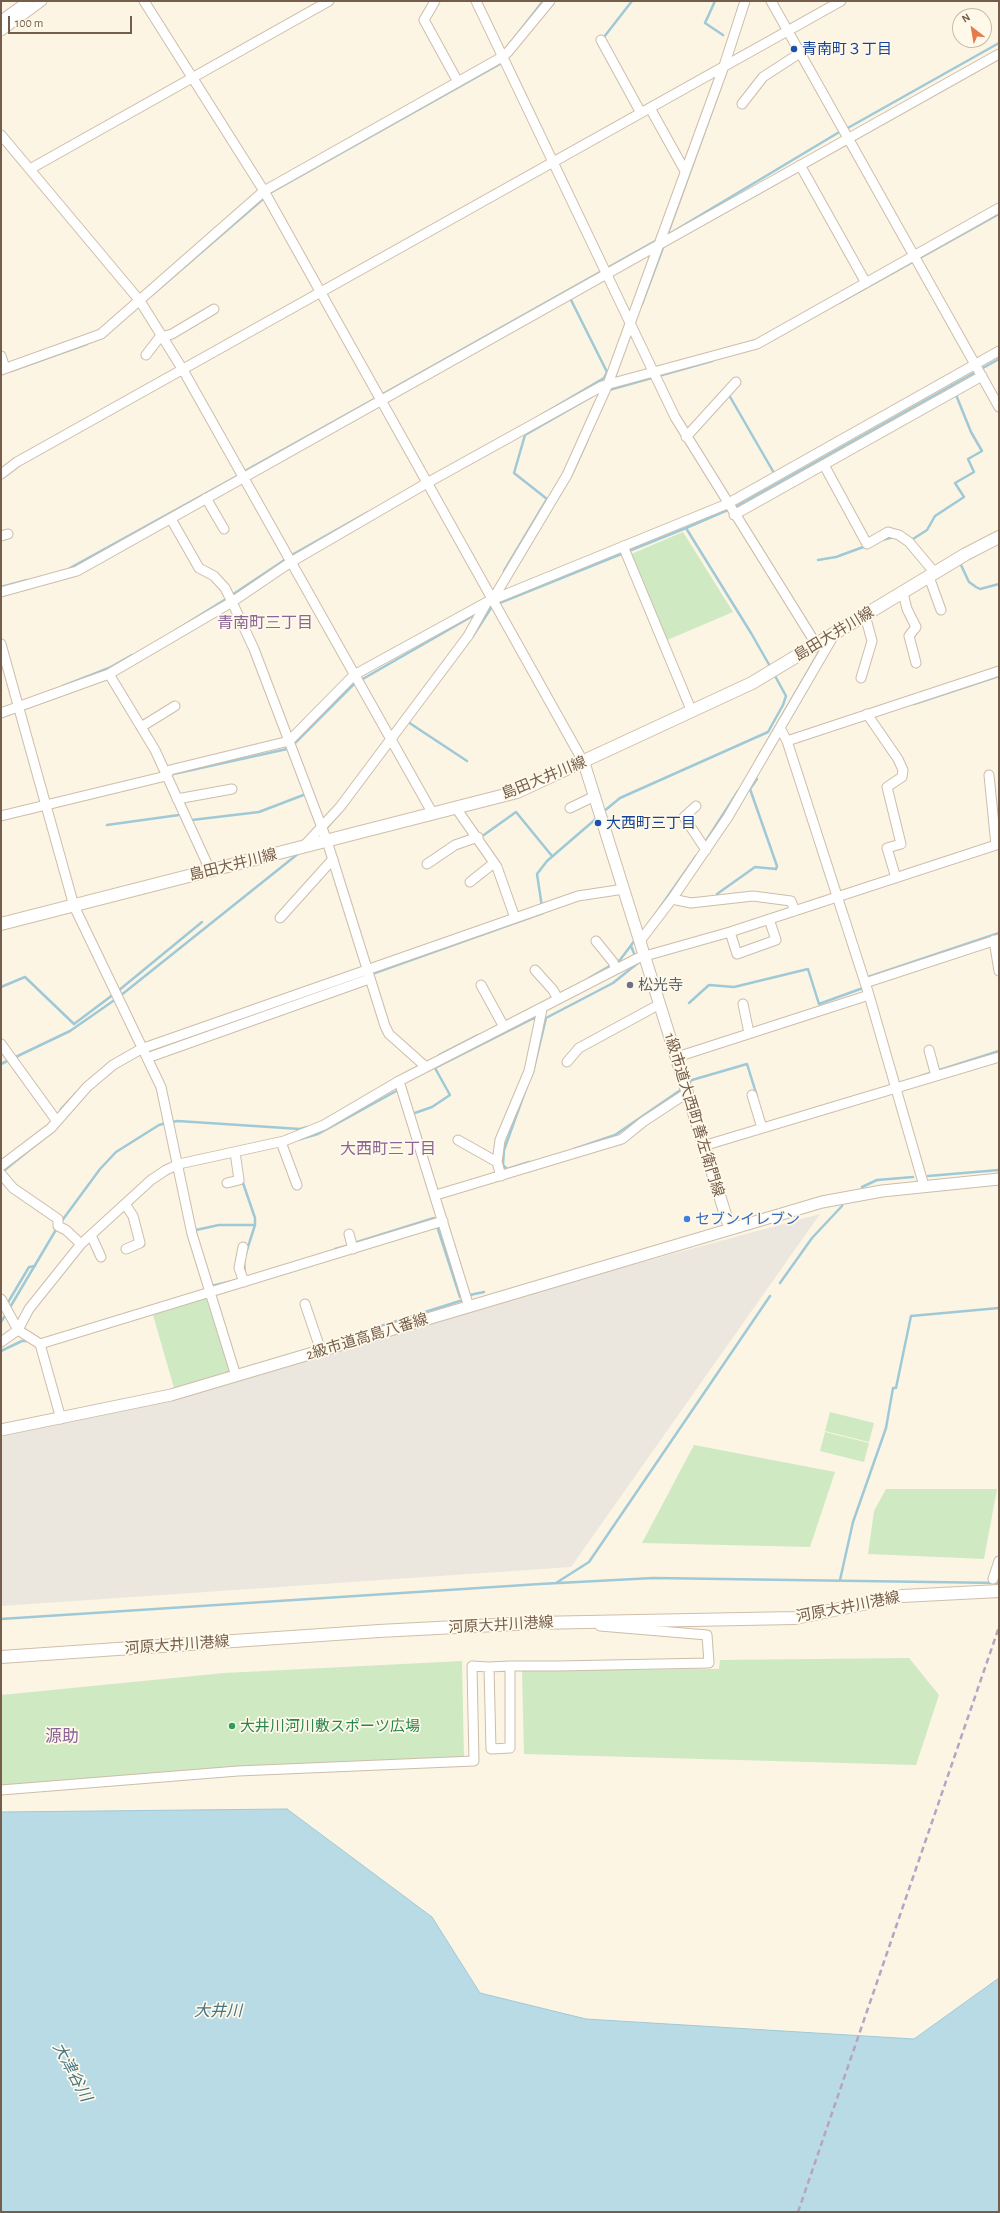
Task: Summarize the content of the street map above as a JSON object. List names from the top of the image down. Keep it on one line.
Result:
{"streets":{"main road":["島田大井川線","河原大井川港線"],"street":["1級市道大西町善左衛門線","2級市道高島八番線"]},"crossings":[["島田大井川線","1級市道大西町善左衛門線"],["1級市道大西町善左衛門線","2級市道高島八番線"]],"districts":["青南町三丁目","大西町三丁目","源助"],"water":["大井川","大津谷川"],"places":["青南町３丁目","大西町三丁目","松光寺","セブンイレブン","大井川河川敷スポーツ広場"],"scale_bar":"100 m","north":"top left"}
